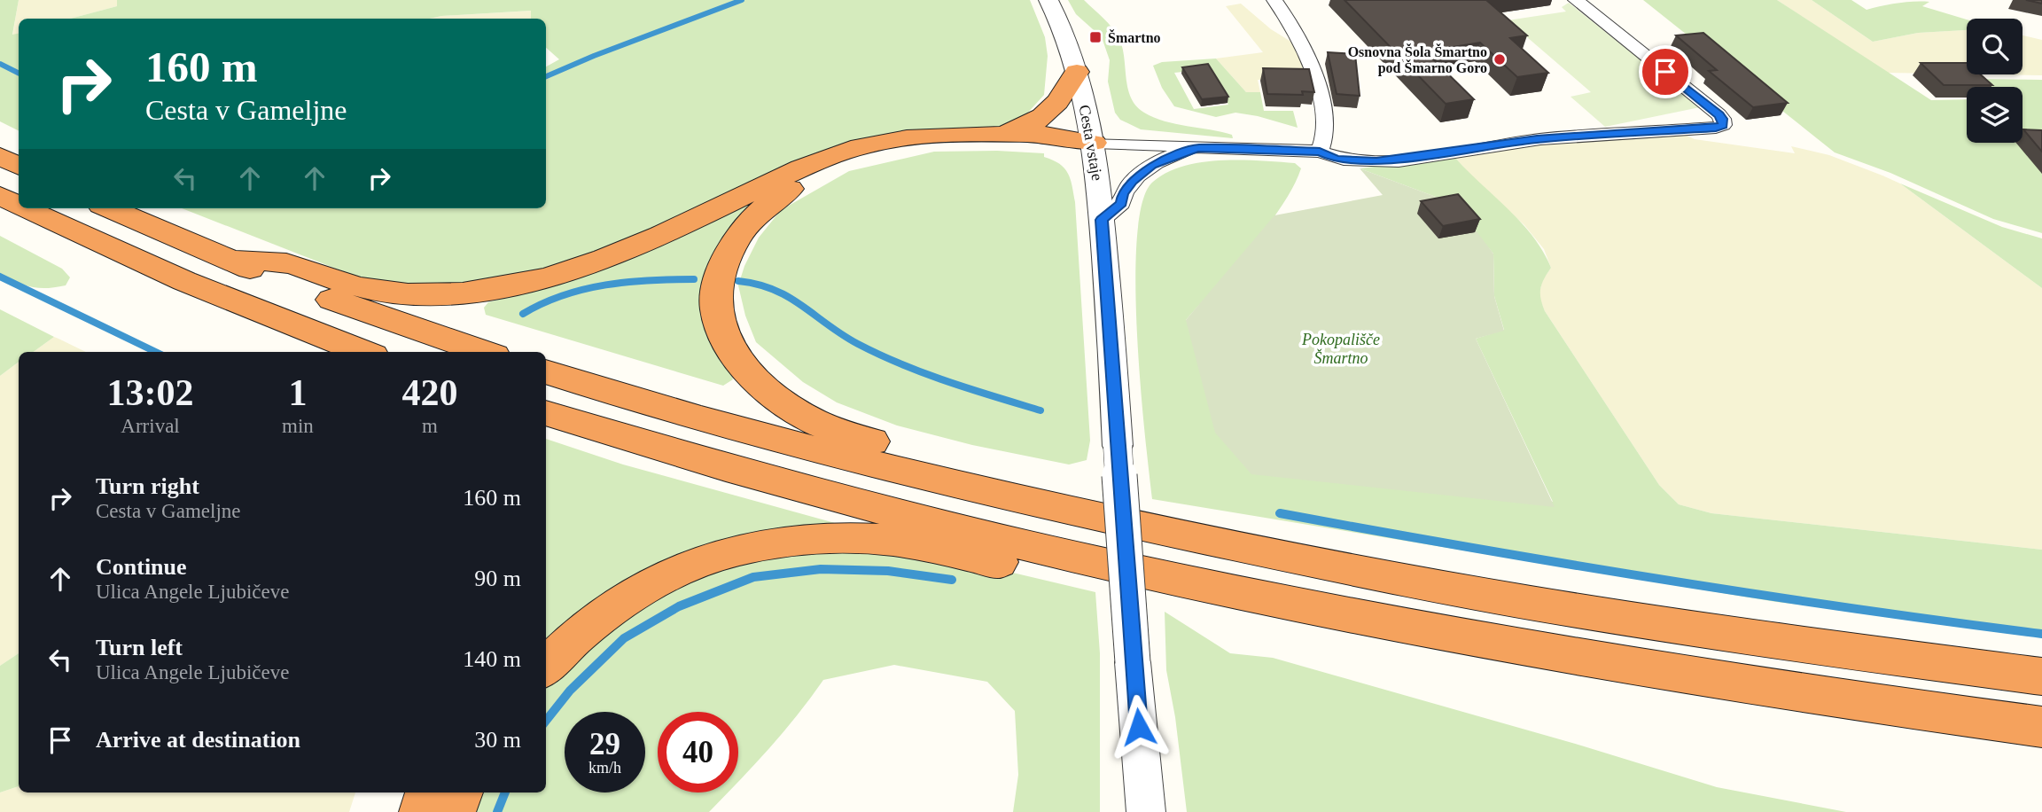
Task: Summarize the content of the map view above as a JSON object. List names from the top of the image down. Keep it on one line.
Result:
{"streets":{"street":["Cesta vstaje"]},"parks":["Pokopališče Šmartno"],"places":{"transit":["Šmartno"],"other":["Osnovna Šola Šmartno pod Šmarno Goro"]},"page":{"turn":["160 m","Cesta v Gameljne"],"eta":["13:02","Arrival","1","min","420","m"],"list":[{"name":"Turn right","note":"Cesta v Gameljne","value":"160 m"},{"name":"Continue","note":"Ulica Angele Ljubičeve","value":"90 m"},{"name":"Turn left","note":"Ulica Angele Ljubičeve","value":"140 m"},{"name":"Arrive at destination","value":"30 m"}],"speed":"29 km/h","limit":"40"}}
